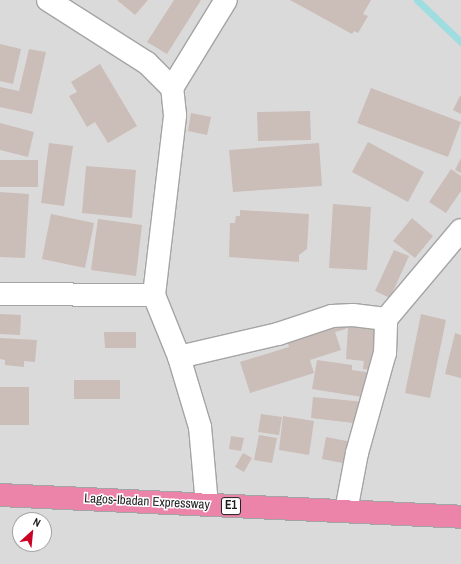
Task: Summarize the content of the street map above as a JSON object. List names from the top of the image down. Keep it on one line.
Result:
{"streets":{"highway":["Lagos-Ibadan Expressway","E1"]},"north":"top right"}
